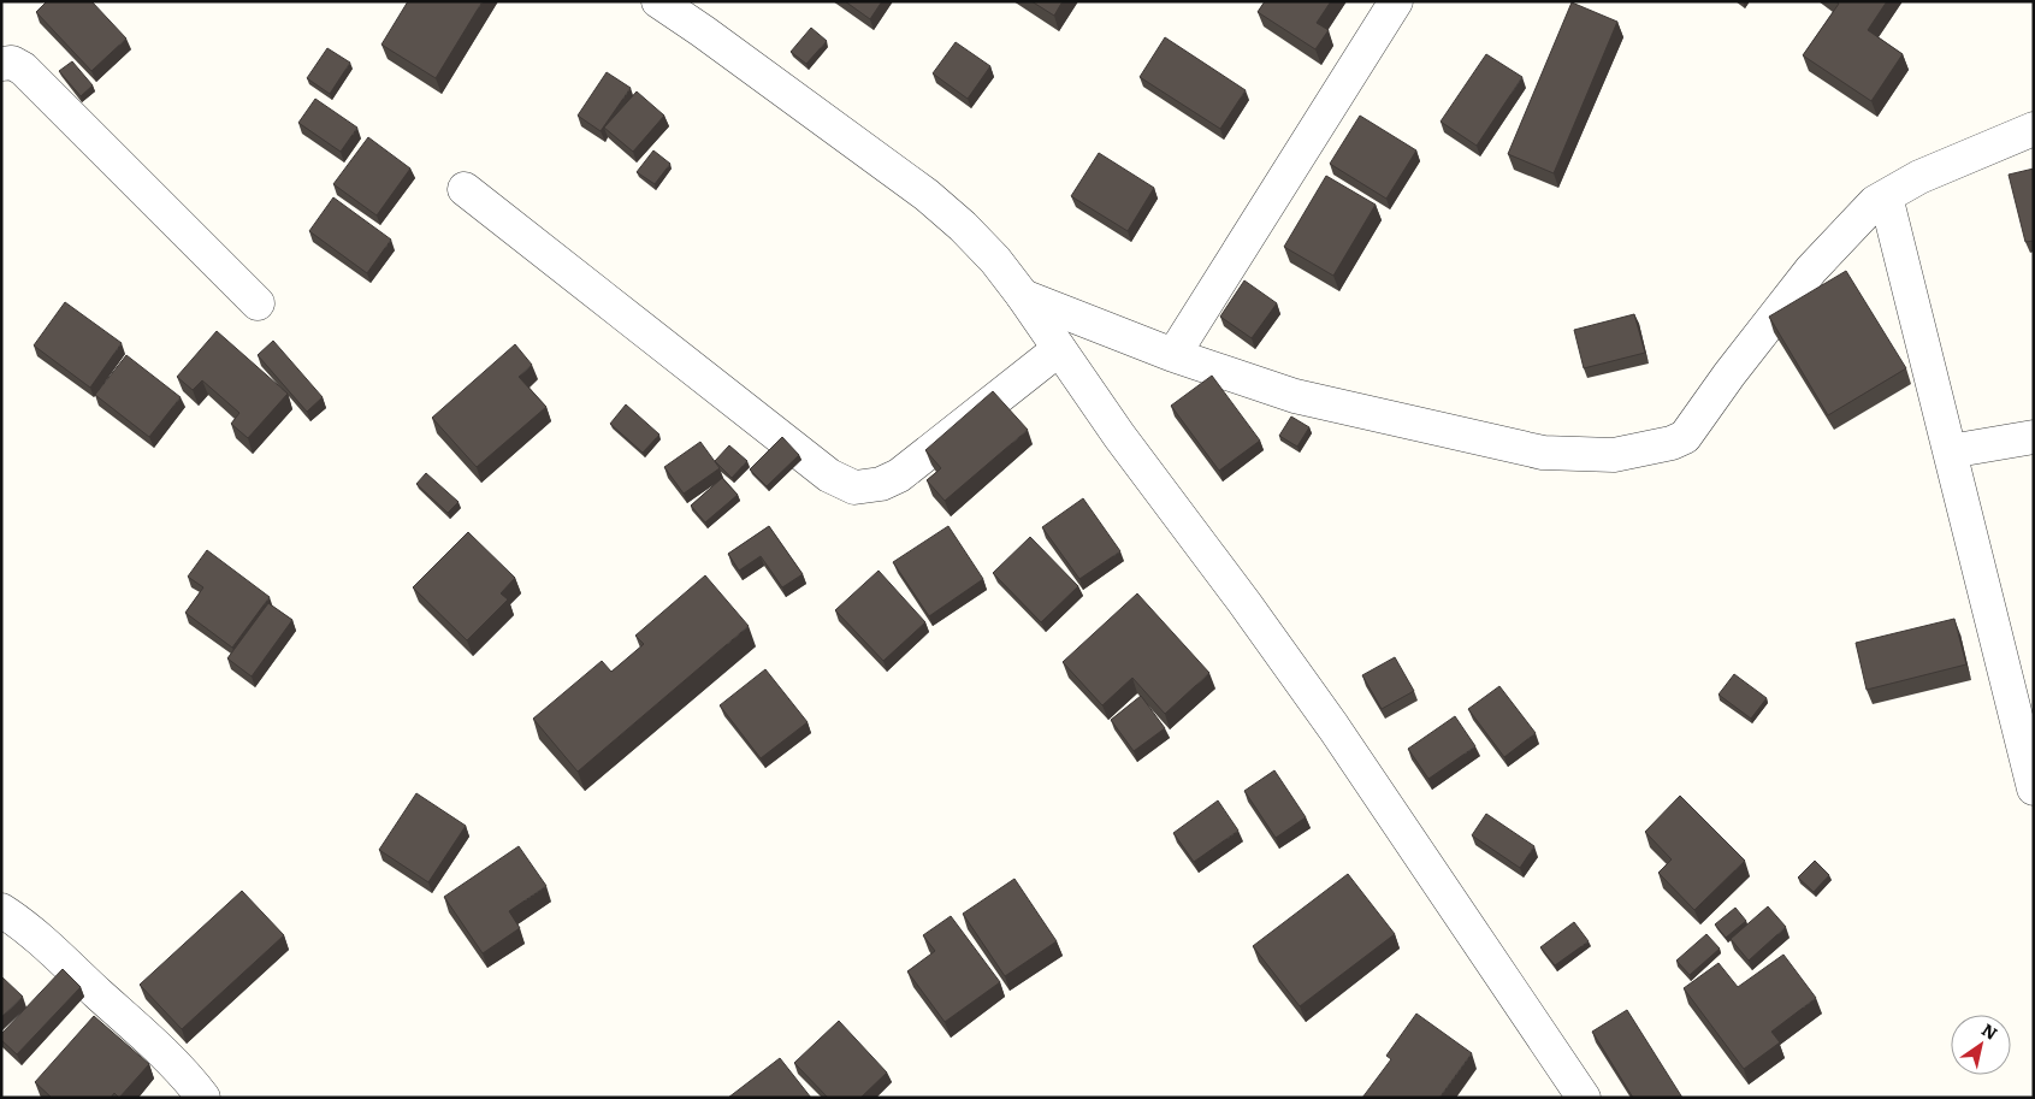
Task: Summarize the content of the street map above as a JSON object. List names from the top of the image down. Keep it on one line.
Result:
{"north":"top right"}
